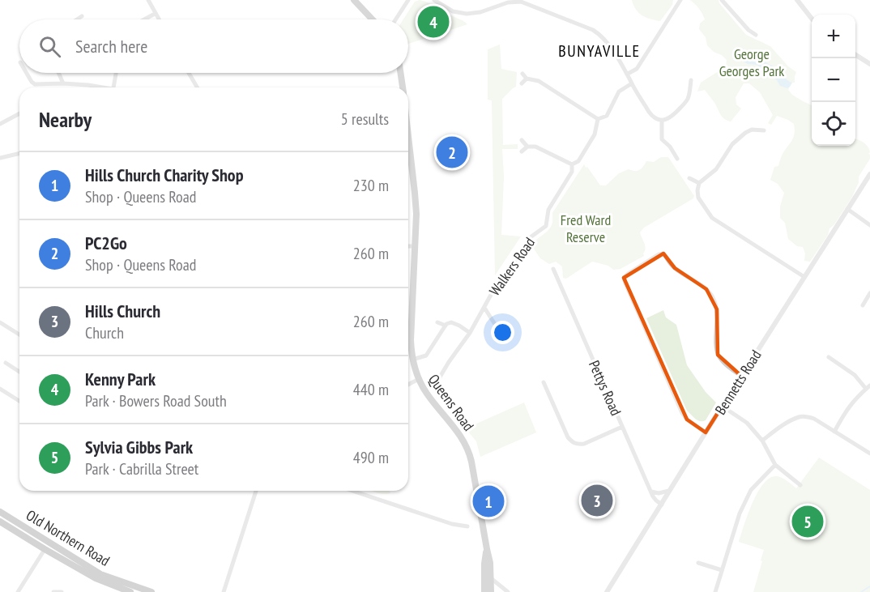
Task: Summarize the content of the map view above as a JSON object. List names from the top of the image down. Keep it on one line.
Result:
{"streets":{"highway":["Old Northern Road"],"main road":["Queens Road"],"street":["Walkers Road","Bennetts Road","Pettys Road"]},"crossings":[["Bennetts Road","Pettys Road"]],"districts":["BUNYAVILLE"],"parks":["George Georges Park","Fred Ward Reserve"],"page":{"pins":["4","2","3","1","5"],"map_buttons":["+","−"],"search":"Search here","heading":["Nearby","5 results"],"list":[{"mark":"1","name":"Hills Church Charity Shop","note":"Shop · Queens Road","value":"230 m"},{"mark":"2","name":"PC2Go","note":"Shop · Queens Road","value":"260 m"},{"mark":"3","name":"Hills Church","note":"Church","value":"260 m"},{"mark":"4","name":"Kenny Park","note":"Park · Bowers Road South","value":"440 m"},{"mark":"5","name":"Sylvia Gibbs Park","note":"Park · Cabrilla Street","value":"490 m"}]}}
